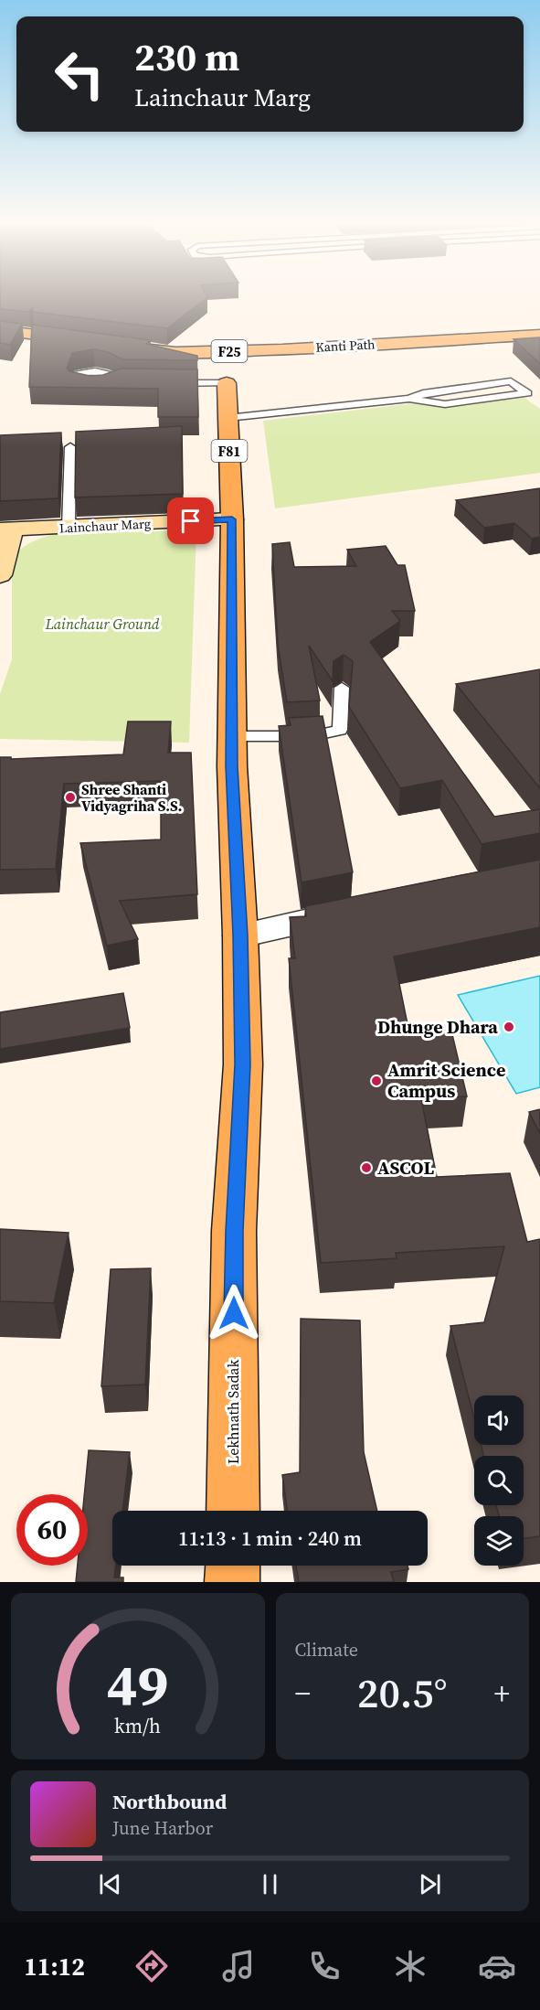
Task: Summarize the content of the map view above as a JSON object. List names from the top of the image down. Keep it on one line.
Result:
{"streets":{"main road":["Kanti Path","F25","F81","Lainchaur Marg","Lekhnath Sadak"]},"crossings":[["Kanti Path","F25"],["Lainchaur Marg","Lekhnath Sadak"]],"parks":["Lainchaur Ground"],"places":["Shree Shanti Vidyagriha S.S.","Dhunge Dhara","Amrit Science Campus","ASCOL"],"page":{"turn":["230 m","Lainchaur Marg"],"limit":"60","trip":"11:13 · 1 min · 240 m","tile":"Climate","heat":["−","20.5°","+"],"song":["Northbound","June Harbor"],"tabs":"11:12","gauge":["49","km/h"]}}
